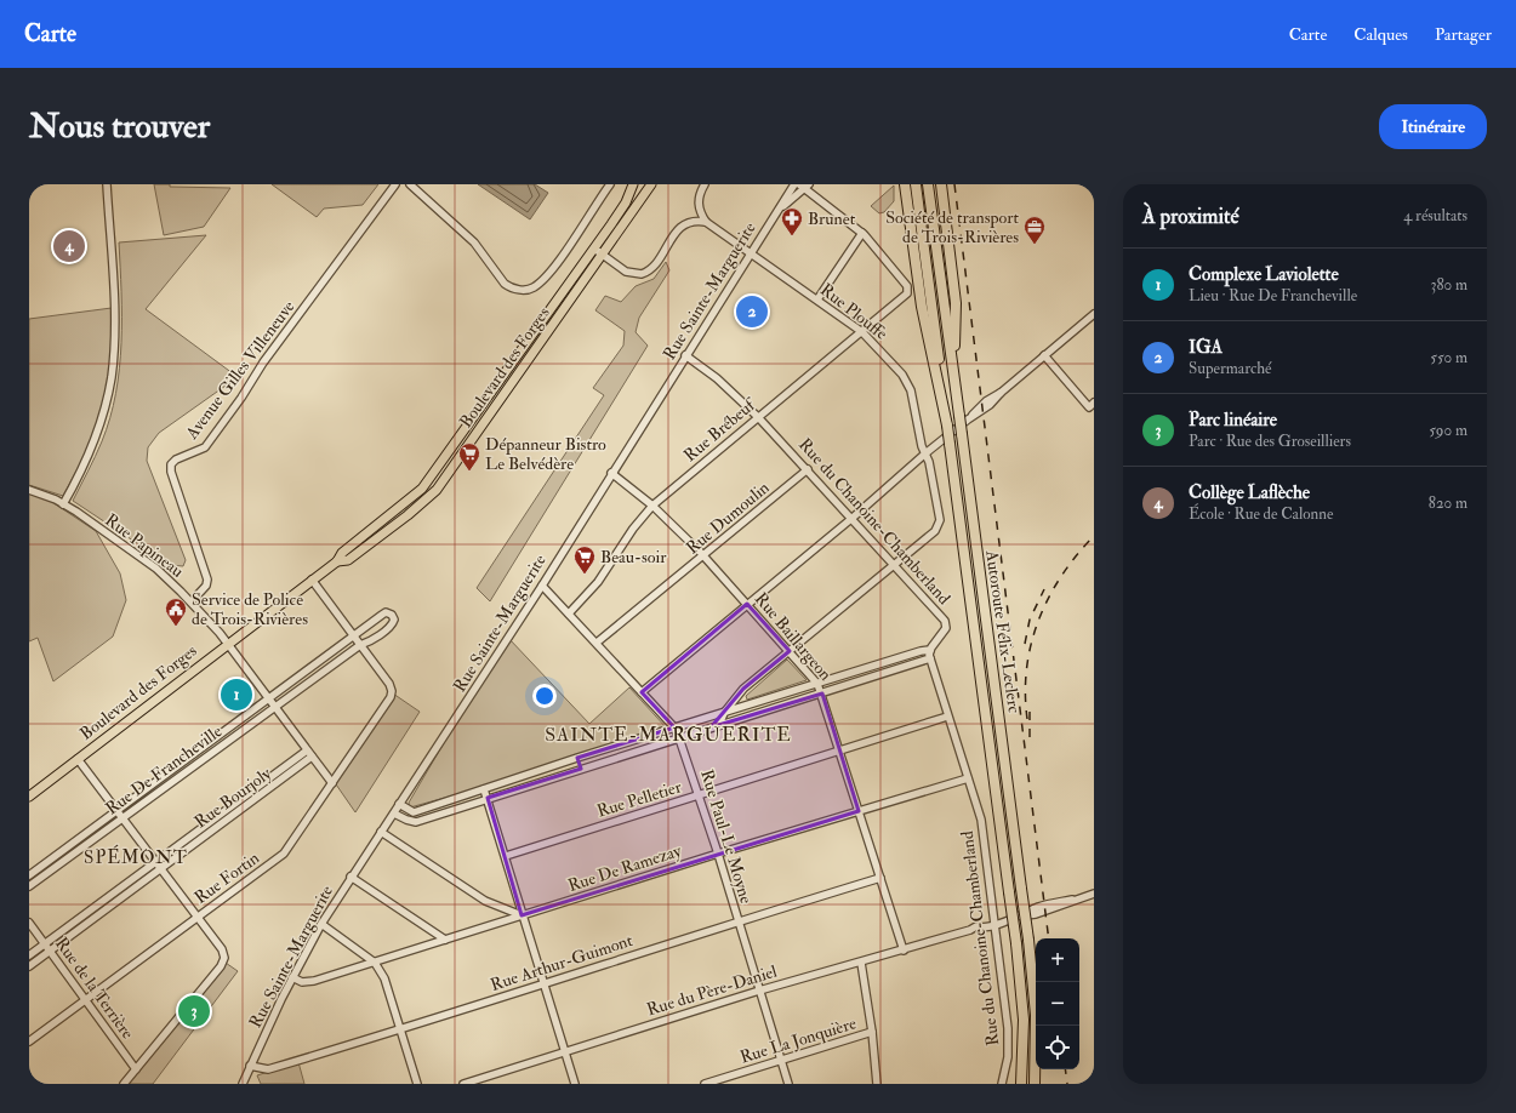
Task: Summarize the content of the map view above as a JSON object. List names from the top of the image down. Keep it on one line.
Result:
{"streets":{"highway":["Autoroute Félix-Leclerc"],"main road":["Boulevard des Forges"],"street":["Rue Sainte-Marguerite","Rue Plouffe","Avenue Gilles Villeneuve","Rue Brébeuf","Rue Dumoulin","Rue du Chanoine-Chamberland","Rue Papineau","Rue Baillargeon","Rue De Francheville","Rue Bourjoly","Rue Pelletier","Rue Paul-Le Moyne","Rue De Ramezay","Rue Fortin","Rue Arthur-Guimont","Rue de la Terrière","Rue du Père-Daniel","Rue La Jonquière"]},"crossings":[["Rue Sainte-Marguerite","Rue Plouffe"],["Rue Sainte-Marguerite","Rue du Chanoine-Chamberland"],["Rue Sainte-Marguerite","Rue Baillargeon"],["Rue Sainte-Marguerite","Rue Paul-Le Moyne"],["Rue Sainte-Marguerite","Rue De Ramezay"],["Rue Sainte-Marguerite","Rue Arthur-Guimont"],["Rue Plouffe","Rue Brébeuf"],["Rue Plouffe","Rue du Chanoine-Chamberland"],["Boulevard des Forges","Rue Papineau"],["Avenue Gilles Villeneuve","Rue Papineau"],["Rue Brébeuf","Rue du Chanoine-Chamberland"],["Rue Brébeuf","Rue Baillargeon"],["Rue Brébeuf","Rue Paul-Le Moyne"],["Rue Dumoulin","Rue du Chanoine-Chamberland"],["Rue Dumoulin","Rue Baillargeon"],["Rue Dumoulin","Rue Paul-Le Moyne"],["Rue du Chanoine-Chamberland","Rue Pelletier"],["Rue du Chanoine-Chamberland","Rue De Ramezay"],["Rue du Chanoine-Chamberland","Rue du Père-Daniel"],["Rue Papineau","Rue De Francheville"],["Rue Papineau","Rue Bourjoly"],["Rue Papineau","Rue Fortin"],["Rue Baillargeon","Rue Pelletier"],["Rue Baillargeon","Rue De Ramezay"],["Rue Baillargeon","Rue Arthur-Guimont"],["Rue Baillargeon","Rue du Père-Daniel"],["Rue De Francheville","Rue Fortin"],["Rue Bourjoly","Rue de la Terrière"],["Rue Pelletier","Rue Paul-Le Moyne"],["Rue Paul-Le Moyne","Rue De Ramezay"],["Rue Paul-Le Moyne","Rue Arthur-Guimont"],["Rue Paul-Le Moyne","Rue du Père-Daniel"],["Rue Paul-Le Moyne","Rue La Jonquière"],["Rue Fortin","Rue de la Terrière"]],"districts":["SAINTE-MARGUERITE","SPÉMONT"],"places":{"pharmacy":["Brunet"],"office":["Société de transport de Trois-Rivières"],"supermarket":["Dépanneur Bistro Le Belvédère","Beau-soir"],"public building":["Service de Police de Trois-Rivières"]},"page":{"header":"Carte","nav":["Carte","Calques","Partager"],"buttons":"Itinéraire","title":"Nous trouver","heading":["À proximité","4 résultats"],"pins":["4","2","1","3"],"list":[{"mark":"1","name":"Complexe Laviolette","note":"Lieu · Rue De Francheville","value":"380 m"},{"mark":"2","name":"IGA","note":"Supermarché","value":"550 m"},{"mark":"3","name":"Parc linéaire","note":"Parc · Rue des Groseilliers","value":"590 m"},{"mark":"4","name":"Collège Laflèche","note":"École · Rue de Calonne","value":"820 m"}],"map_buttons":["+","−"]}}
